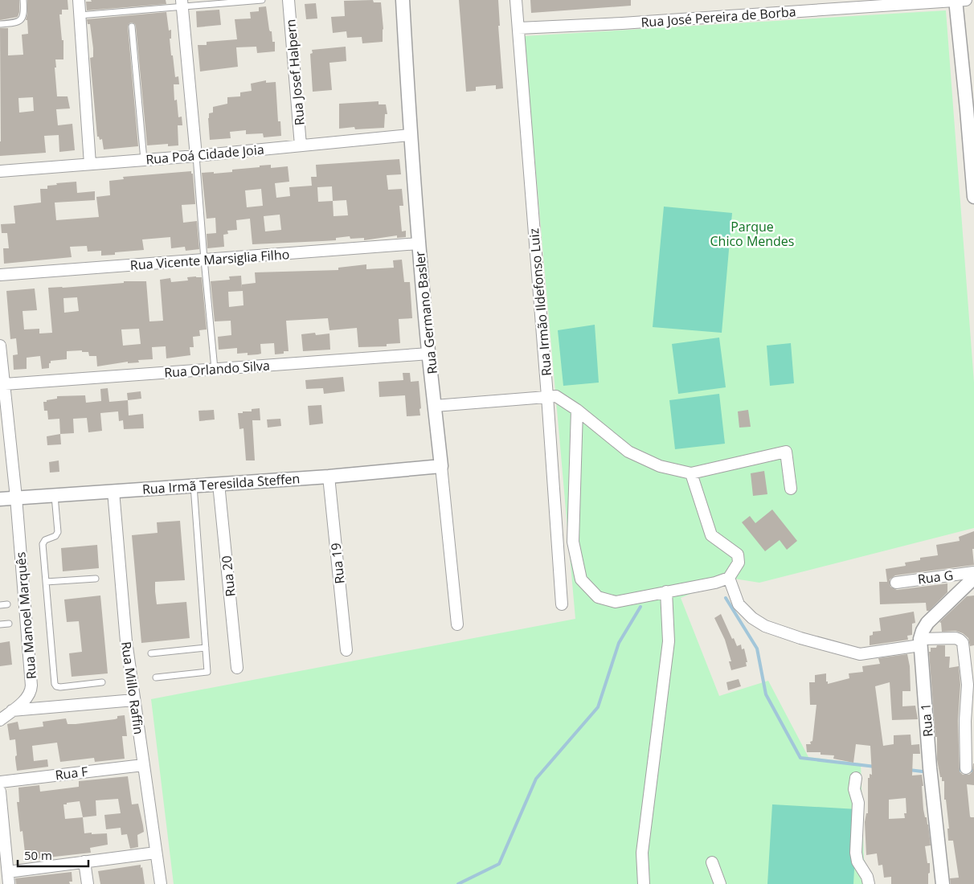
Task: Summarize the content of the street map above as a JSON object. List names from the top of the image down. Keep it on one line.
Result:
{"streets":{"street":["Rua José Pereira de Borba","Rua Josef Halpern","Rua Poá Cidade Joia","Rua Vicente Marsiglia Filho","Rua Irmão Ildefonso Luiz","Rua Germano Basler","Rua Orlando Silva","Rua Irmã Teresilda Steffen","Rua 19","Rua 20","Rua G","Rua Manoel Marquês","Rua Millo Raffin","Rua 1","Rua F"]},"crossings":[["Rua José Pereira de Borba","Rua Irmão Ildefonso Luiz"],["Rua Josef Halpern","Rua Poá Cidade Joia"],["Rua Poá Cidade Joia","Rua Germano Basler"],["Rua Vicente Marsiglia Filho","Rua Germano Basler"],["Rua Germano Basler","Rua Orlando Silva"],["Rua Germano Basler","Rua Irmã Teresilda Steffen"],["Rua Orlando Silva","Rua Manoel Marquês"],["Rua Irmã Teresilda Steffen","Rua 19"],["Rua Irmã Teresilda Steffen","Rua 20"],["Rua Irmã Teresilda Steffen","Rua Manoel Marquês"],["Rua Irmã Teresilda Steffen","Rua Millo Raffin"],["Rua Millo Raffin","Rua F"]],"parks":["Parque Chico Mendes"],"scale_bar":"50 m"}
